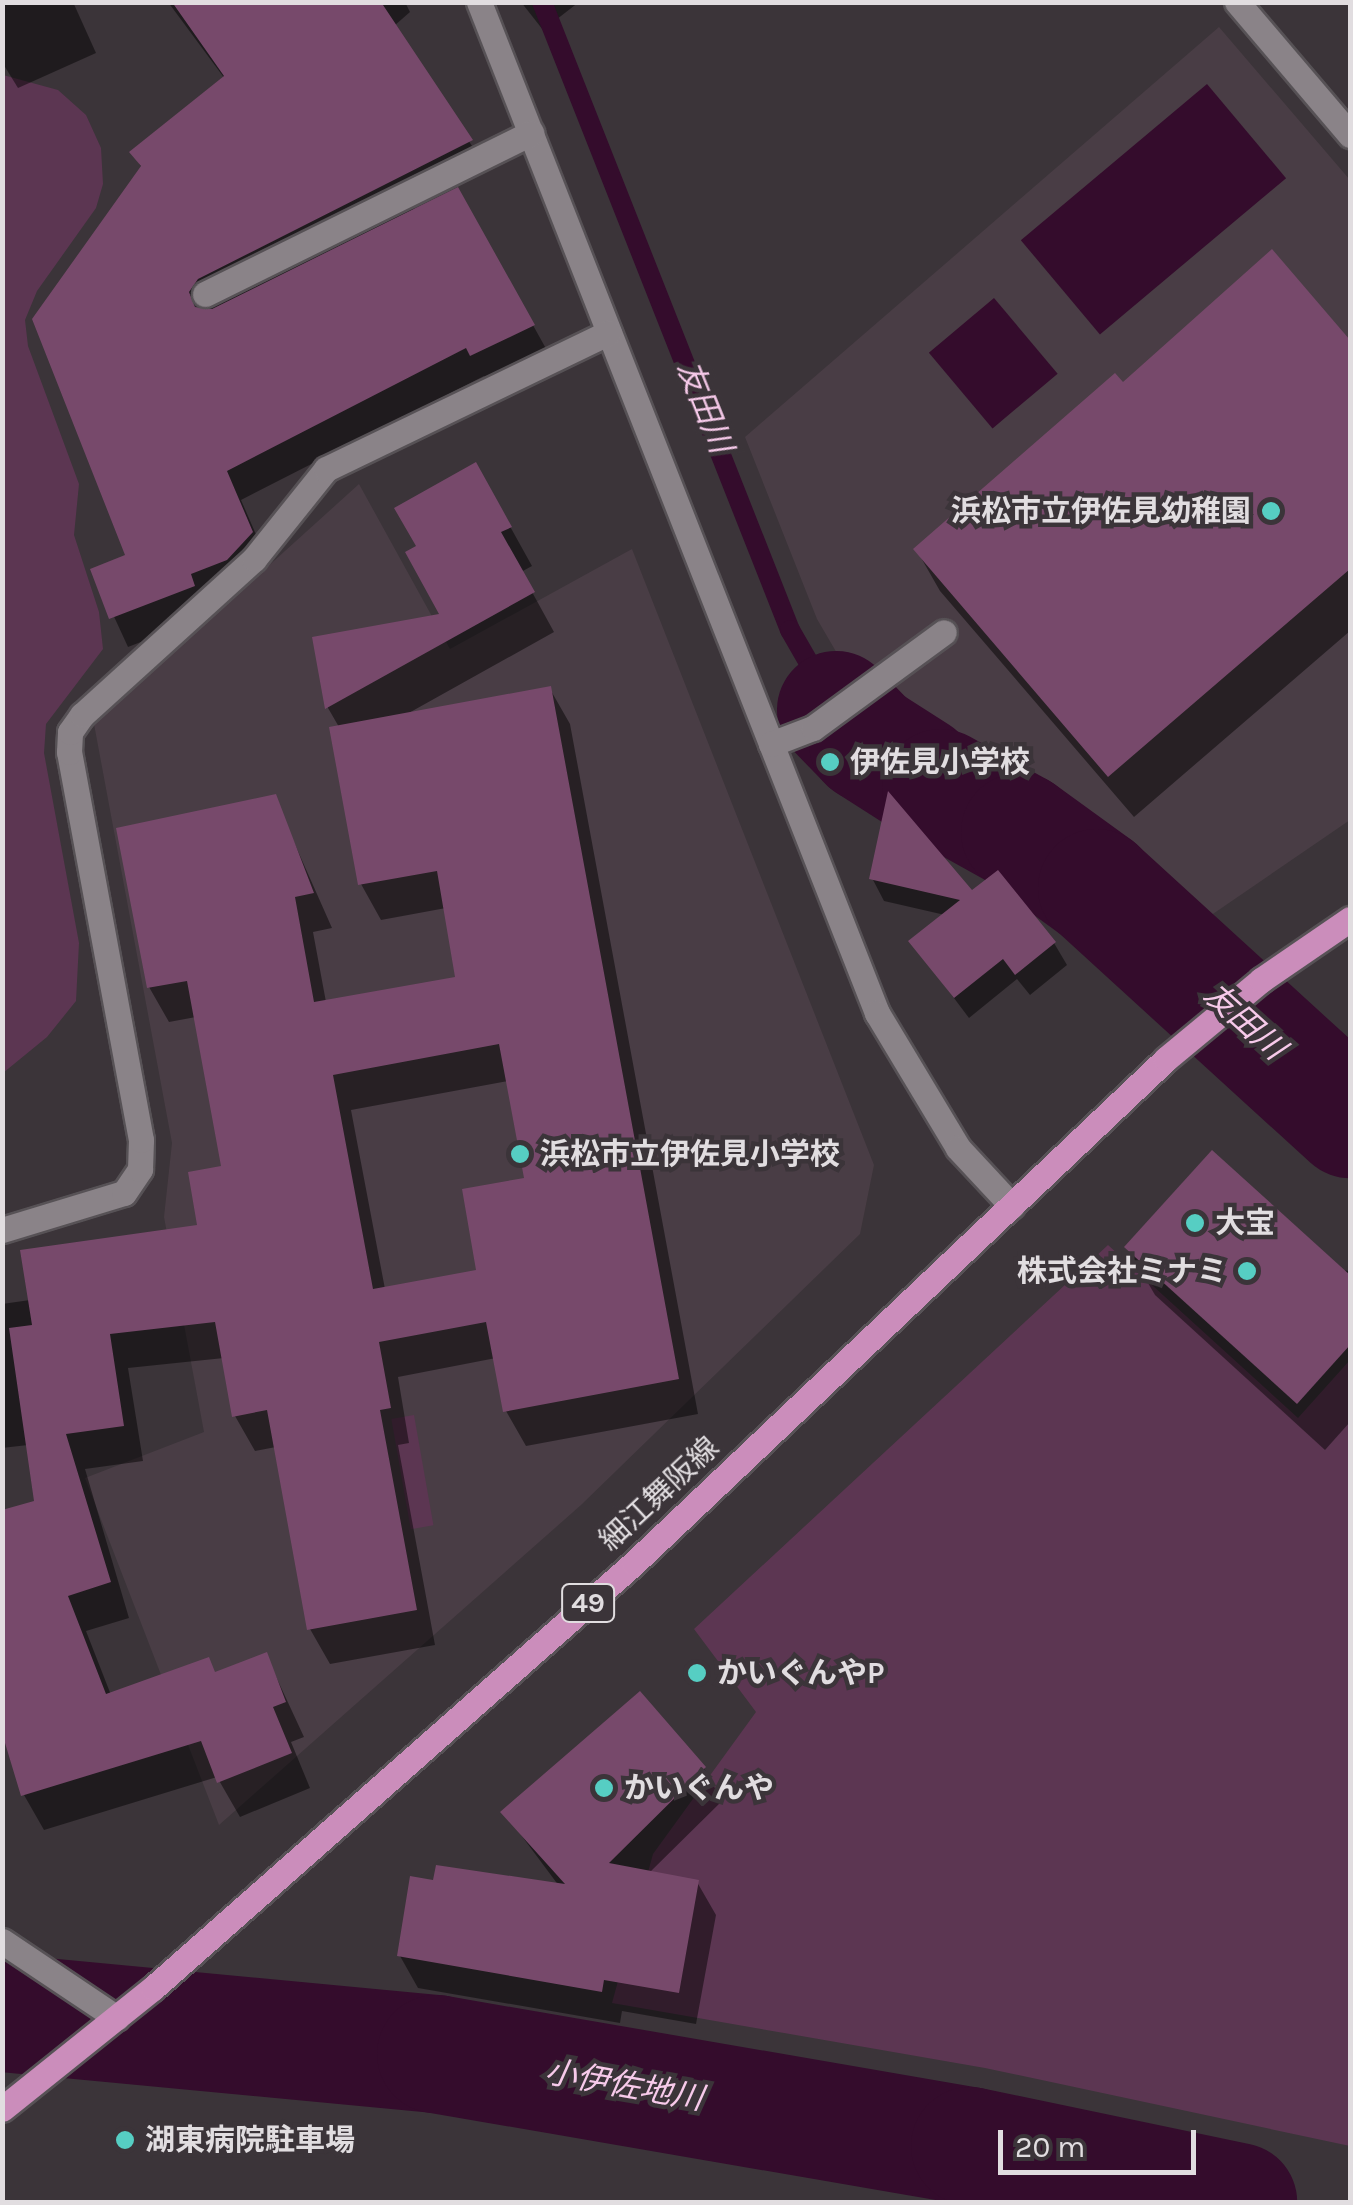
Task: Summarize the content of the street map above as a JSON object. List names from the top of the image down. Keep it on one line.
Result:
{"streets":{"main road":["細江舞阪線","49"]},"water":["友田川","小伊佐地川"],"places":["浜松市立伊佐見幼稚園","伊佐見小学校","浜松市立伊佐見小学校","大宝","株式会社ミナミ","かいぐんやP","かいぐんや","湖東病院駐車場"],"scale_bar":"20 m"}
